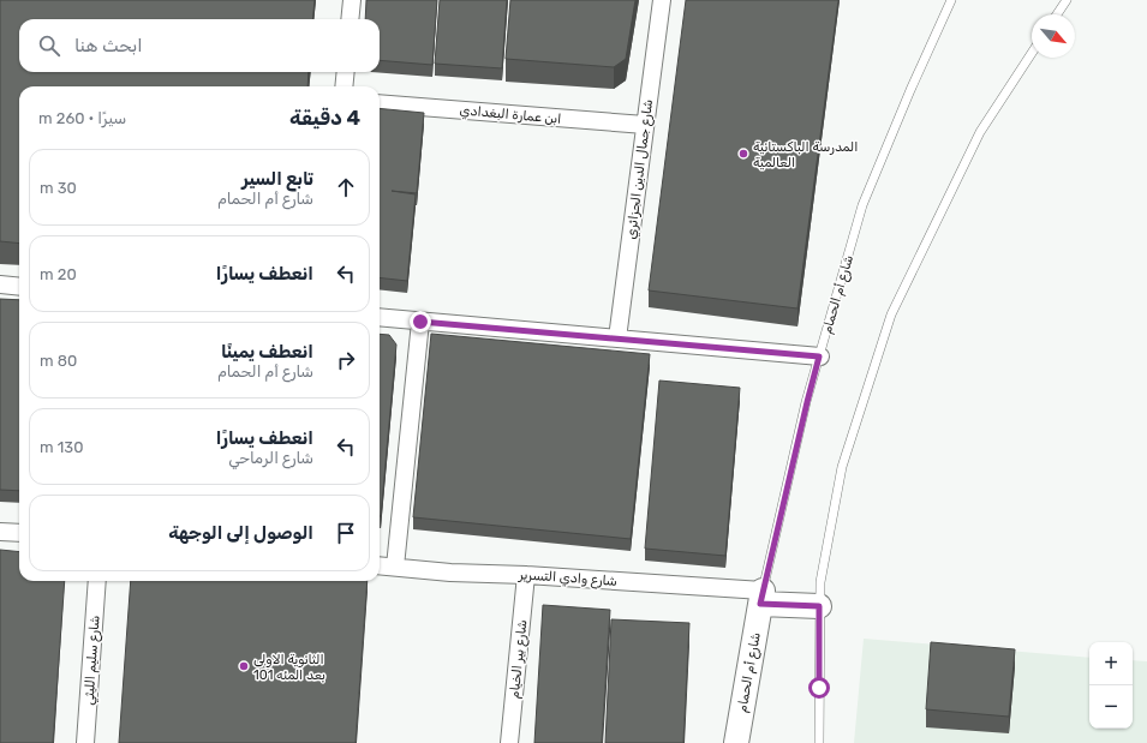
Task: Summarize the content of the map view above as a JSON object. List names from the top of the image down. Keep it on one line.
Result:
{"streets":{"main road":["شارع أم الحمام"],"street":["ابن عمارة البغدادي","شارع جمال الدين الجزائري","شارع وادي التسرير","شارع بير الخيام","شارع سليم الليثي"]},"crossings":[["ابن عمارة البغدادي","شارع جمال الدين الجزائري"],["شارع أم الحمام","شارع وادي التسرير"],["شارع وادي التسرير","شارع بير الخيام"]],"places":["المدرسة الباكستانية العالمية","الثانوية الاولى بعد المئه 101"],"north":"bottom right","page":{"search":"ابحث هنا","heading":["4 دقيقة","سيرًا · 260 m"],"list":[["تابع السير","شارع أم الحمام","30 m"],["انعطف يسارًا","20 m"],["انعطف يمينًا","شارع أم الحمام","80 m"],["انعطف يسارًا","شارع الرماحي","130 m"],"الوصول إلى الوجهة"],"map_buttons":["+","−"]}}
